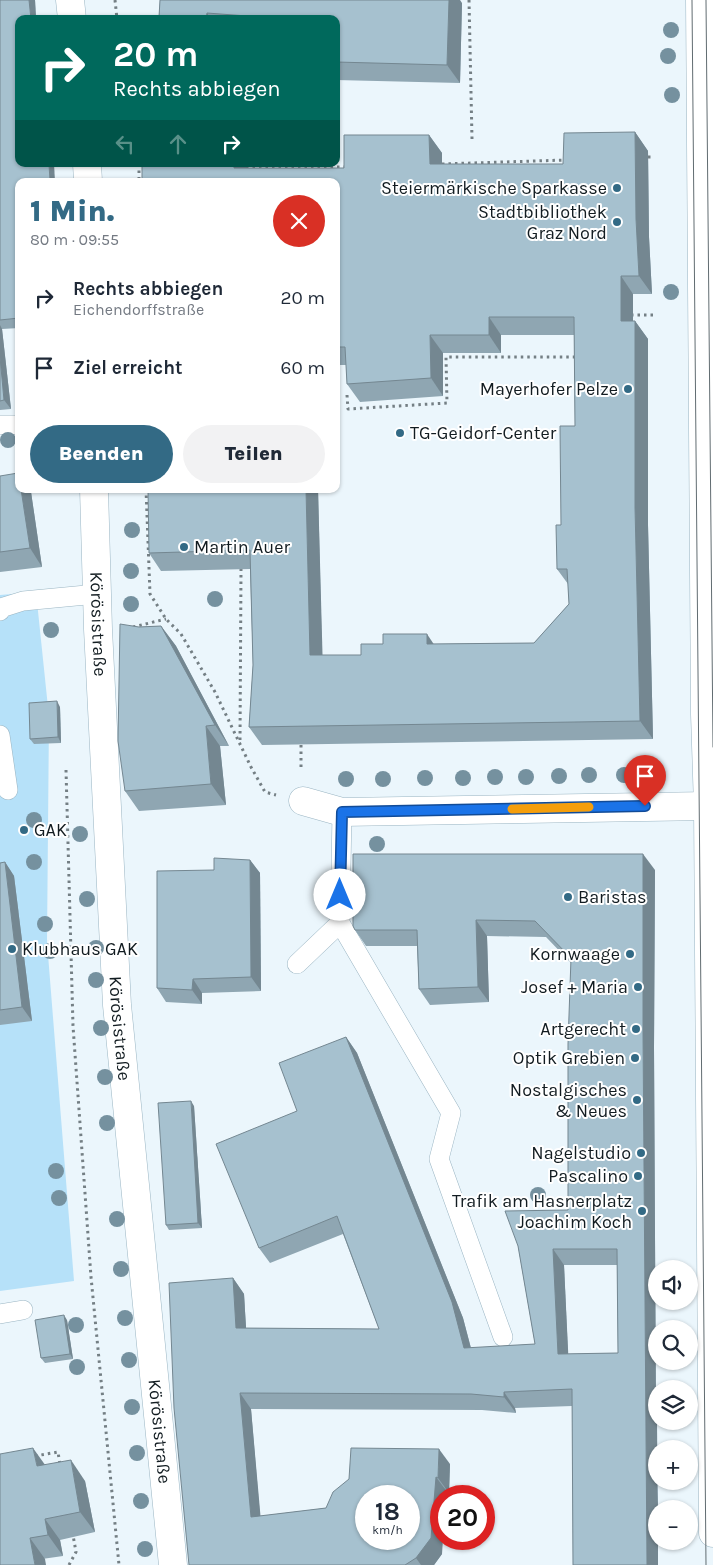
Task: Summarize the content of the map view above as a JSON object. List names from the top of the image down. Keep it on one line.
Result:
{"streets":{"main road":["Körösistraße"]},"places":["Steiermärkische Sparkasse","Stadtbibliothek Graz Nord","Mayerhofer Pelze","TG-Geidorf-Center","Martin Auer","GAK","Baristas","Klubhaus GAK","Kornwaage","Josef + Maria","Artgerecht","Optik Grebien","Nostalgisches & Neues","Nagelstudio","Pascalino","Trafik am Hasnerplatz Joachim Koch"],"page":{"turn":["20 m","Rechts abbiegen"],"heading":["1 Min.","80 m · 09:55"],"list":[{"name":"Rechts abbiegen","note":"Eichendorffstraße","value":"20 m"},{"name":"Ziel erreicht","value":"60 m"}],"buttons":["Beenden","Teilen"],"map_buttons":["+","−"],"speed":"18 km/h","limit":"20"}}
